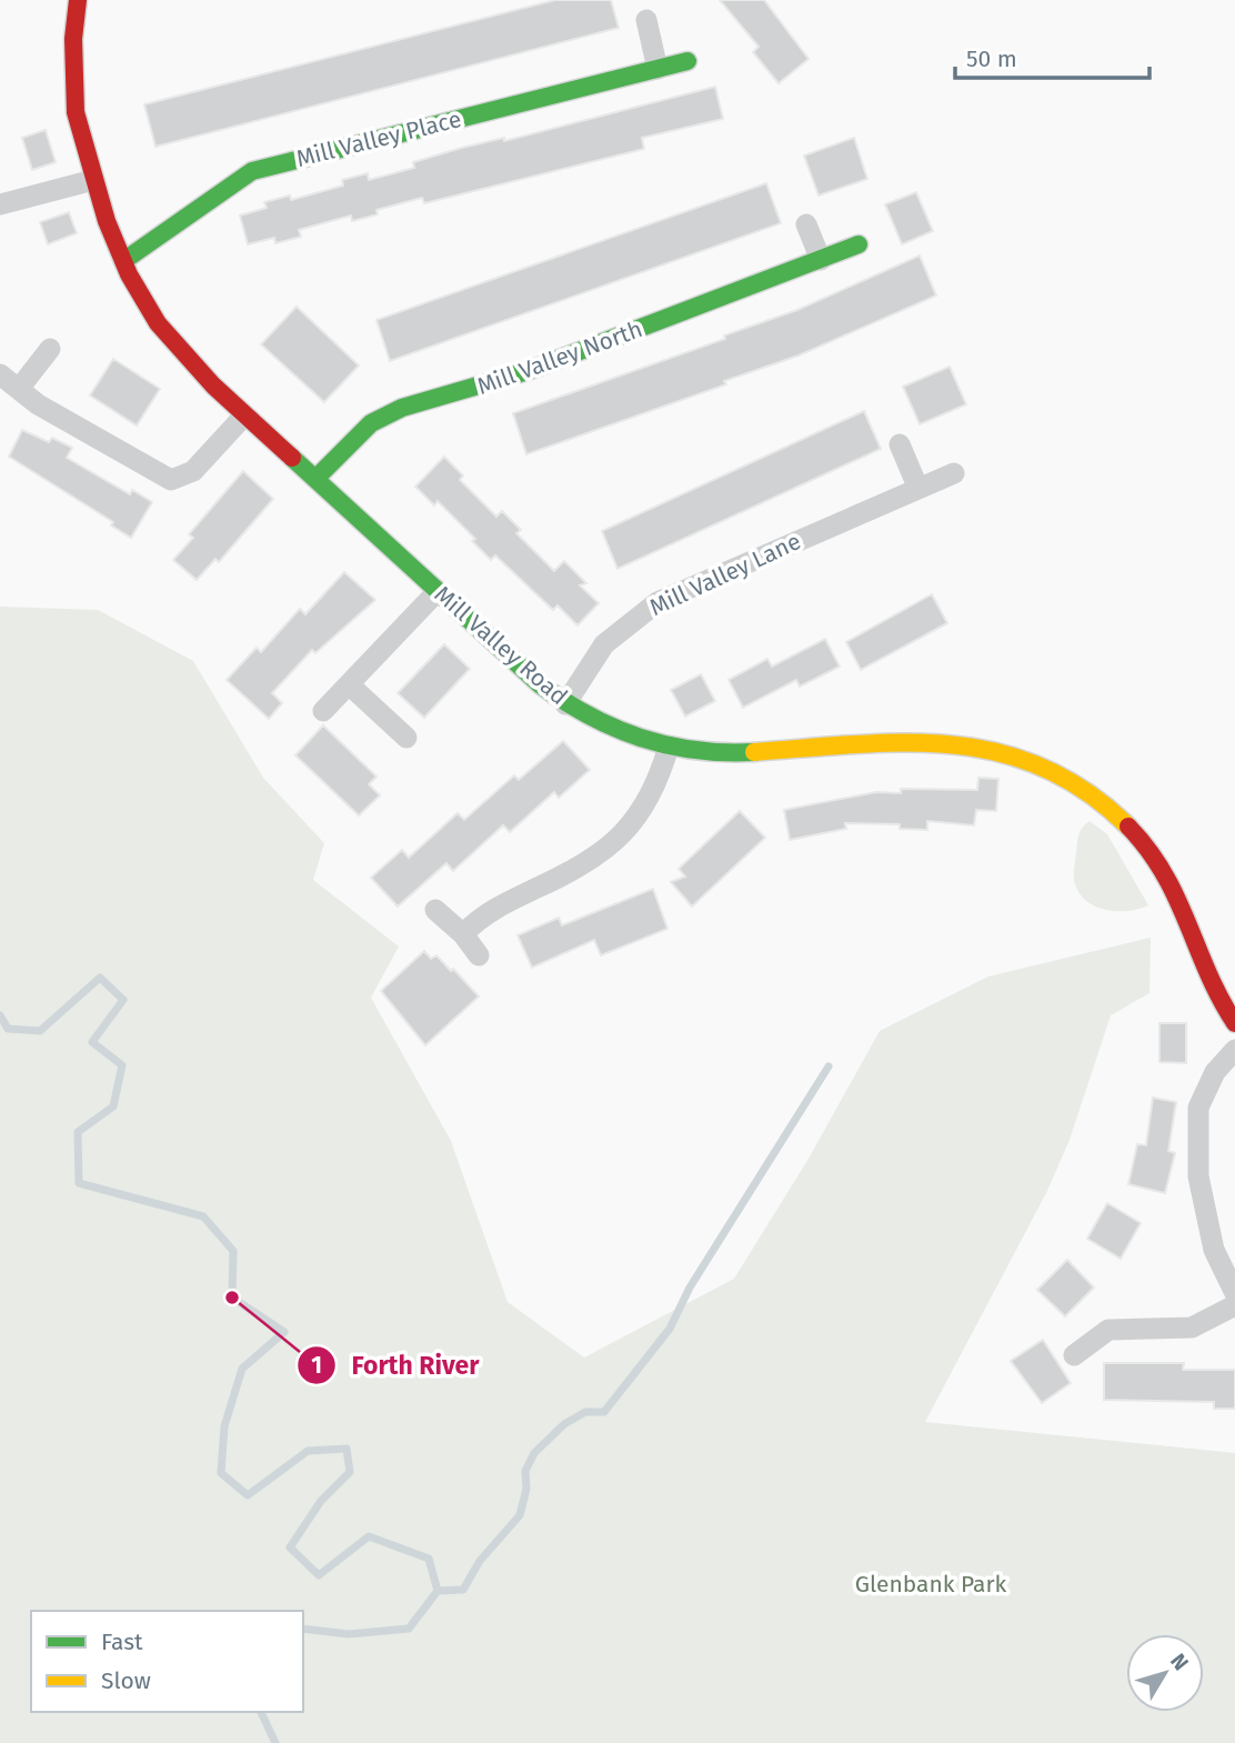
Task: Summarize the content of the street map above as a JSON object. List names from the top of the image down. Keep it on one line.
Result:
{"streets":{"street":["Mill Valley Place","Mill Valley North","Mill Valley Lane","Mill Valley Road"]},"crossings":[["Mill Valley Place","Mill Valley Road"],["Mill Valley North","Mill Valley Road"],["Mill Valley Lane","Mill Valley Road"]],"parks":["Glenbank Park"],"places":["Forth River"],"legend":["Fast","Slow"],"scale_bar":"50 m","north":"top right"}
